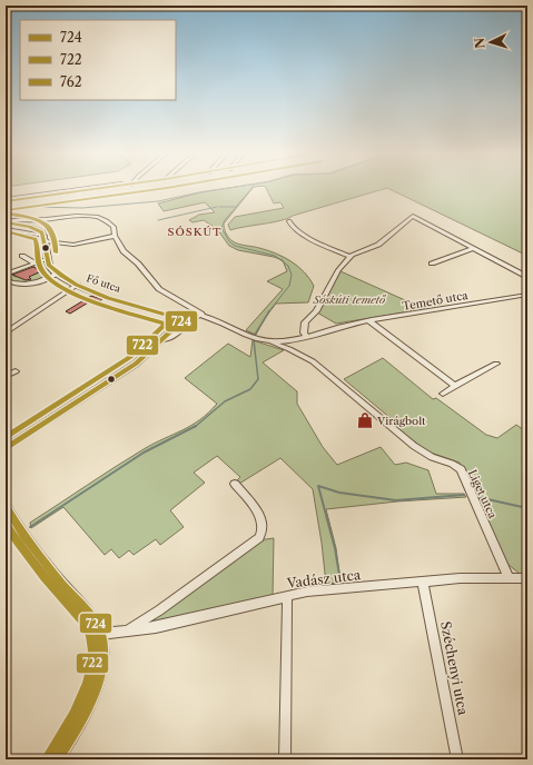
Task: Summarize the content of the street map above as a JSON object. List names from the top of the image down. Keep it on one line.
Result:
{"streets":{"street":["Fő utca","Temető utca","Liget utca","Vadász utca","Széchenyi utca"]},"crossings":[["Temető utca","Liget utca"],["Liget utca","Vadász utca"],["Vadász utca","Széchenyi utca"]],"districts":["SÓSKÚT"],"parks":["Sóskúti temető"],"places":{"shop":["Virágbolt"]},"lines":["transit line 724","transit line 722","transit line 762"],"legend":["724","722","762"],"north":"left"}
